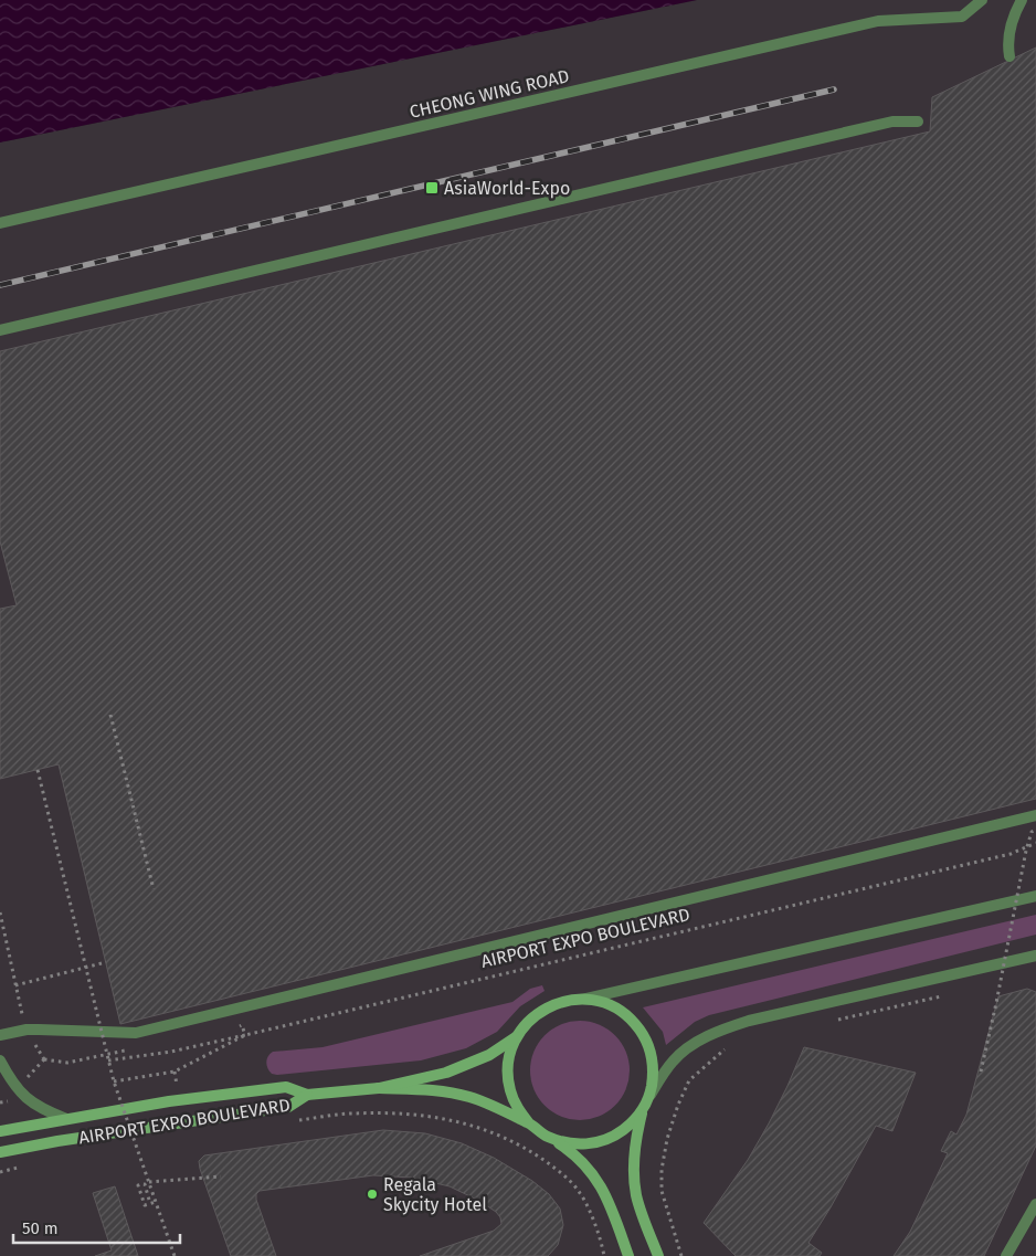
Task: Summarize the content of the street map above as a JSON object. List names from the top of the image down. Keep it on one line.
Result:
{"streets":{"street":["CHEONG WING ROAD","AIRPORT EXPO BOULEVARD"]},"places":{"transit":["AsiaWorld-Expo"],"other":["Regala Skycity Hotel"]},"scale_bar":"50 m"}
